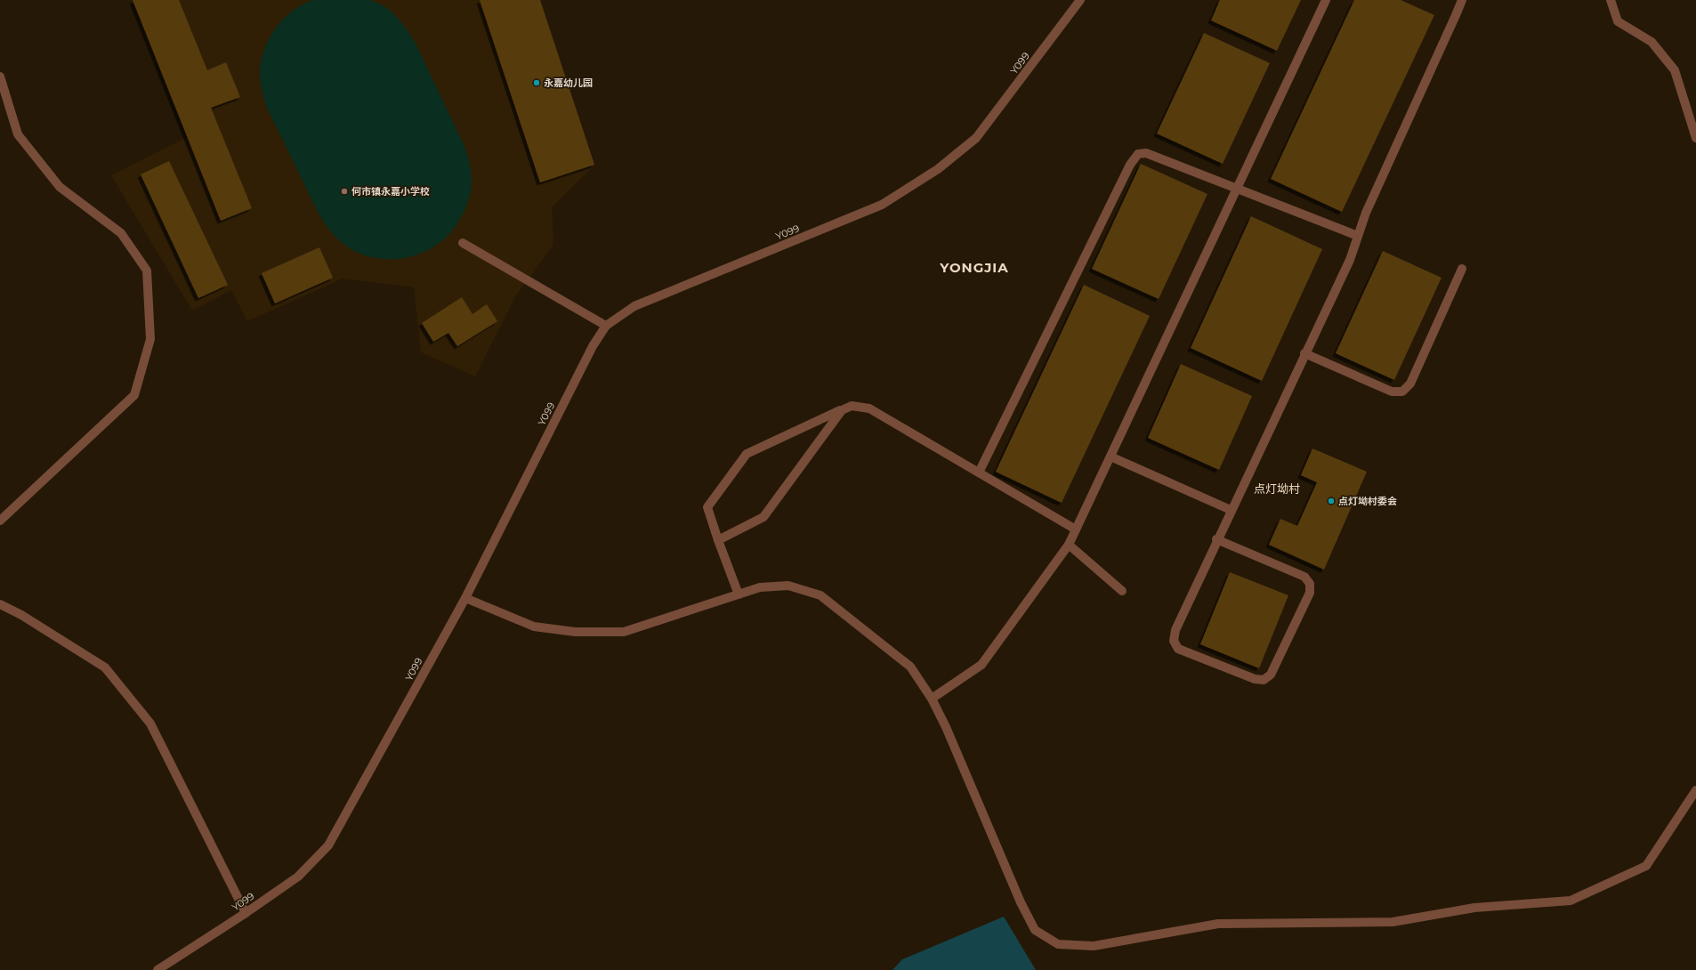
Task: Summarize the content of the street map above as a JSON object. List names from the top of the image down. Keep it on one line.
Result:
{"streets":{"street":["Y099"]},"districts":["YONGJIA","点灯坳村"],"places":["永嘉幼儿园","何市镇永嘉小学校","点灯坳村委会"]}
